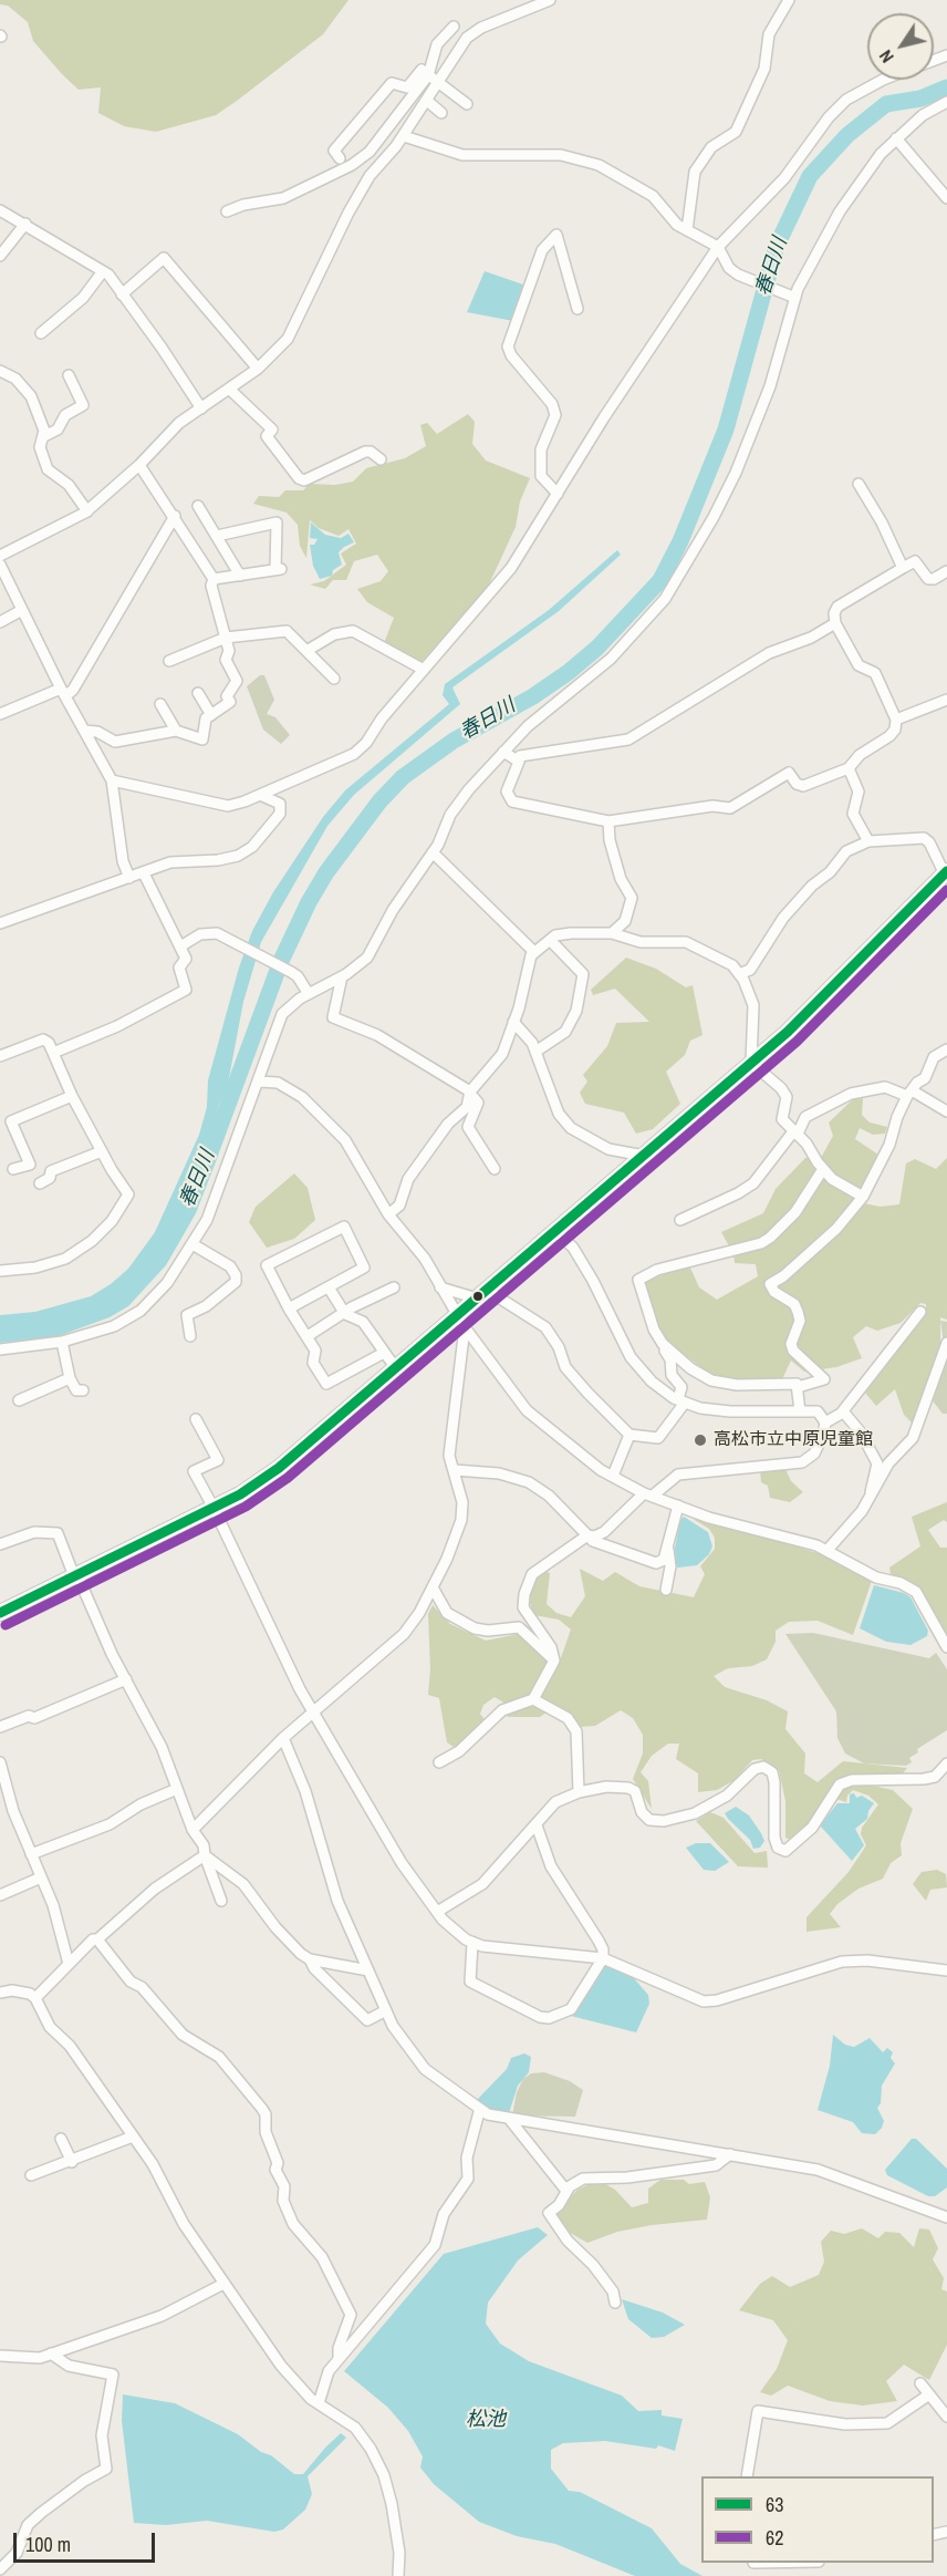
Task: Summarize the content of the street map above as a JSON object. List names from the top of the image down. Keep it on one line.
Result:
{"water":["春日川","松池"],"places":["高松市立中原児童館"],"lines":["transit line 63","transit line 62"],"legend":["63","62"],"scale_bar":"100 m","north":"bottom left"}
